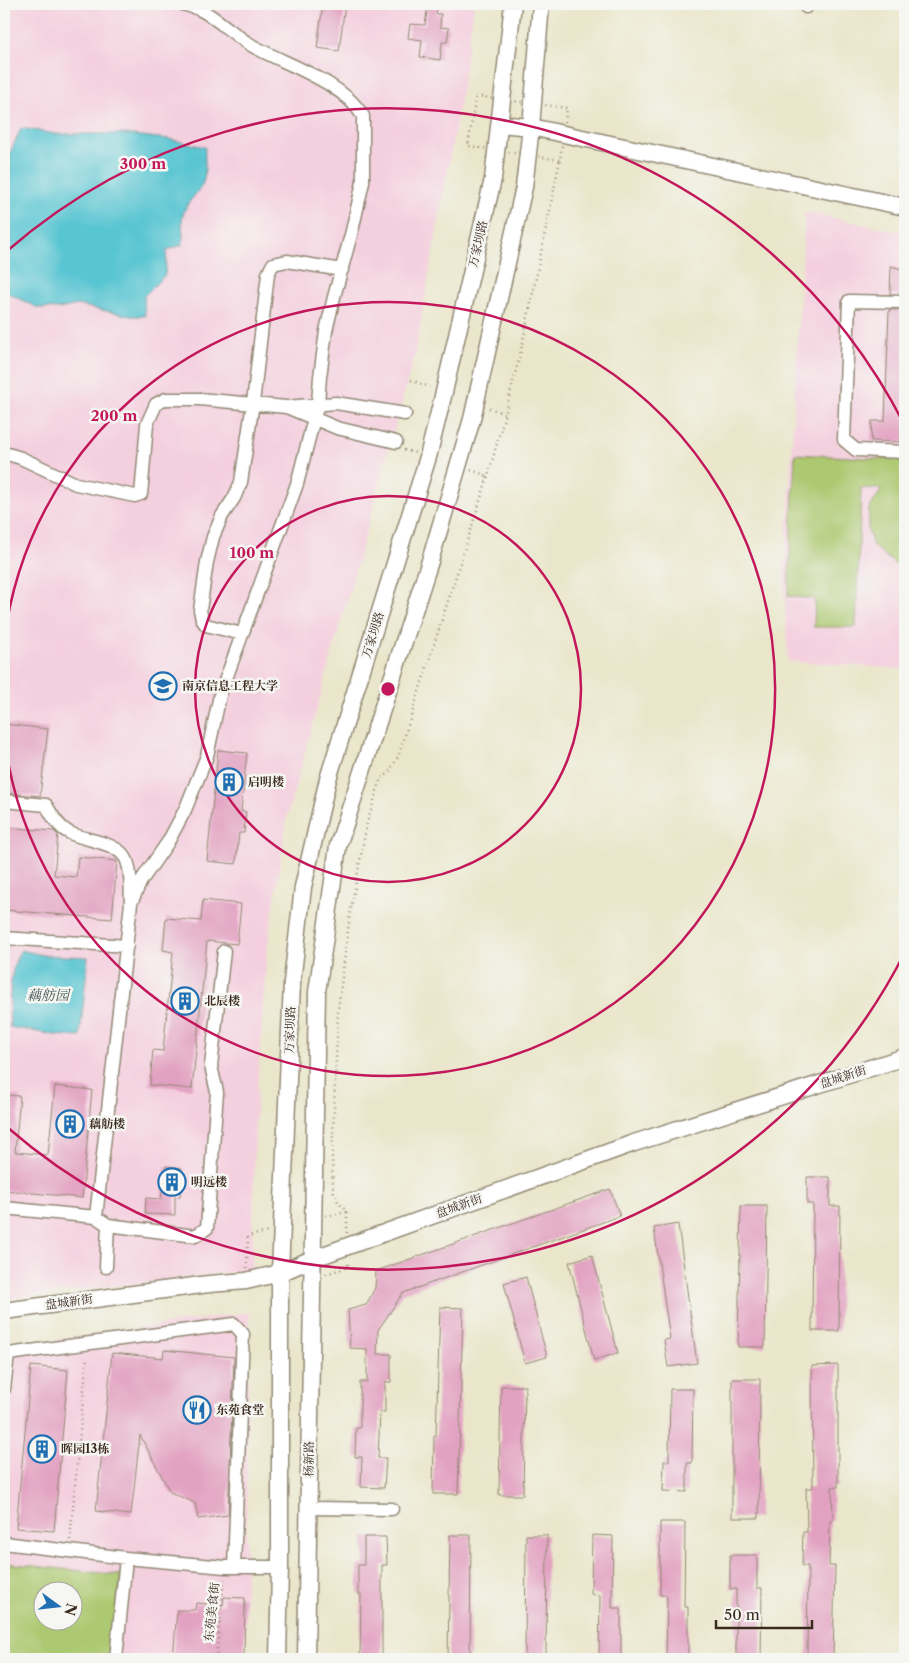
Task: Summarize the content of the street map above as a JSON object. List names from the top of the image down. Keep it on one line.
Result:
{"streets":{"main road":["万家坝路","盘城新街","杨新路"],"path":["东苑美食街"]},"crossings":[["万家坝路","盘城新街"],["盘城新街","杨新路"]],"water":["藕舫园"],"places":{"school or university":["南京信息工程大学"],"building":["启明楼","北辰楼","藕舫楼","明远楼","晖园13栋"],"restaurant":["东苑食堂"]},"scale_bar":"50 m","north":"right","rings":["300 m","200 m","100 m"]}
